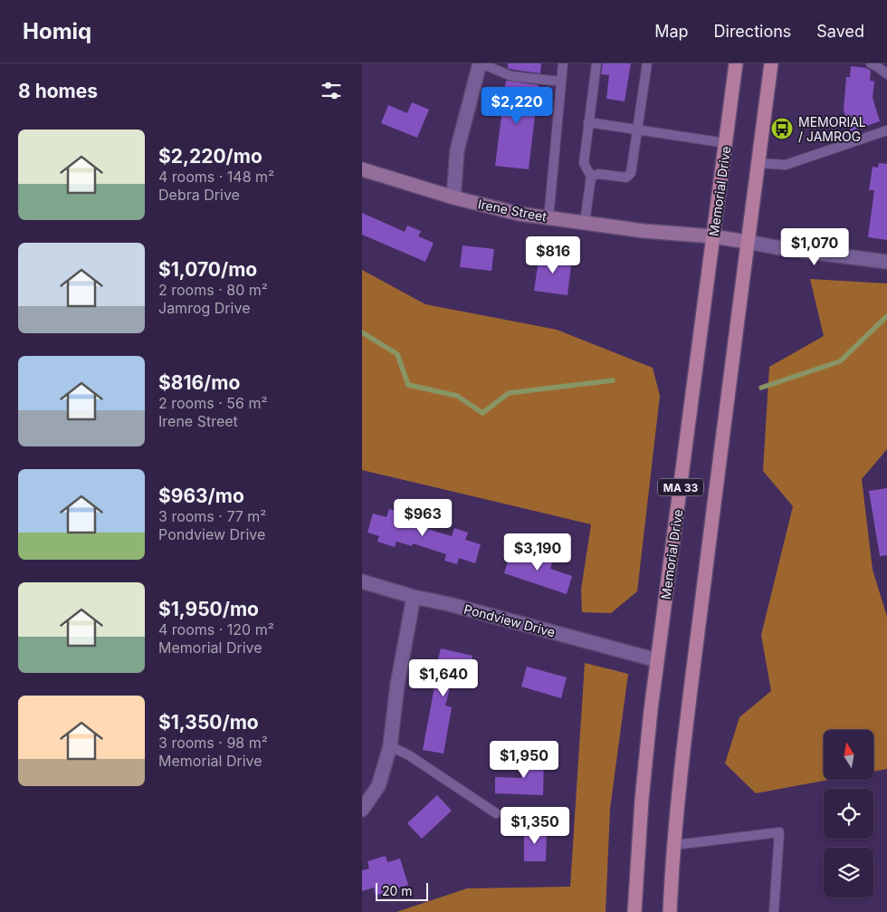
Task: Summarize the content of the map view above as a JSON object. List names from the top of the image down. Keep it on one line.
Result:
{"streets":{"main road":["Memorial Drive","MA 33"],"street":["Irene Street","Pondview Drive"]},"crossings":[["Memorial Drive","Irene Street"],["Memorial Drive","Pondview Drive"],["Irene Street","MA 33"]],"places":{"bus stop":["MEMORIAL / JAMROG"]},"scale_bar":"20 m","north":"top","page":{"header":"Homiq","nav":["Map","Directions","Saved"],"heading":"8 homes","price":["$2,220","$1,070","$816","$963","$3,190","$1,640","$1,950","$1,350"],"list":[{"name":"$2,220/mo","note":"4 rooms · 148 m² · Debra Drive"},{"name":"$1,070/mo","note":"2 rooms · 80 m² · Jamrog Drive"},{"name":"$816/mo","note":"2 rooms · 56 m² · Irene Street"},{"name":"$963/mo","note":"3 rooms · 77 m² · Pondview Drive"},{"name":"$1,950/mo","note":"4 rooms · 120 m² · Memorial Drive"},{"name":"$1,350/mo","note":"3 rooms · 98 m² · Memorial Drive"}],"scale":"20 m"}}
